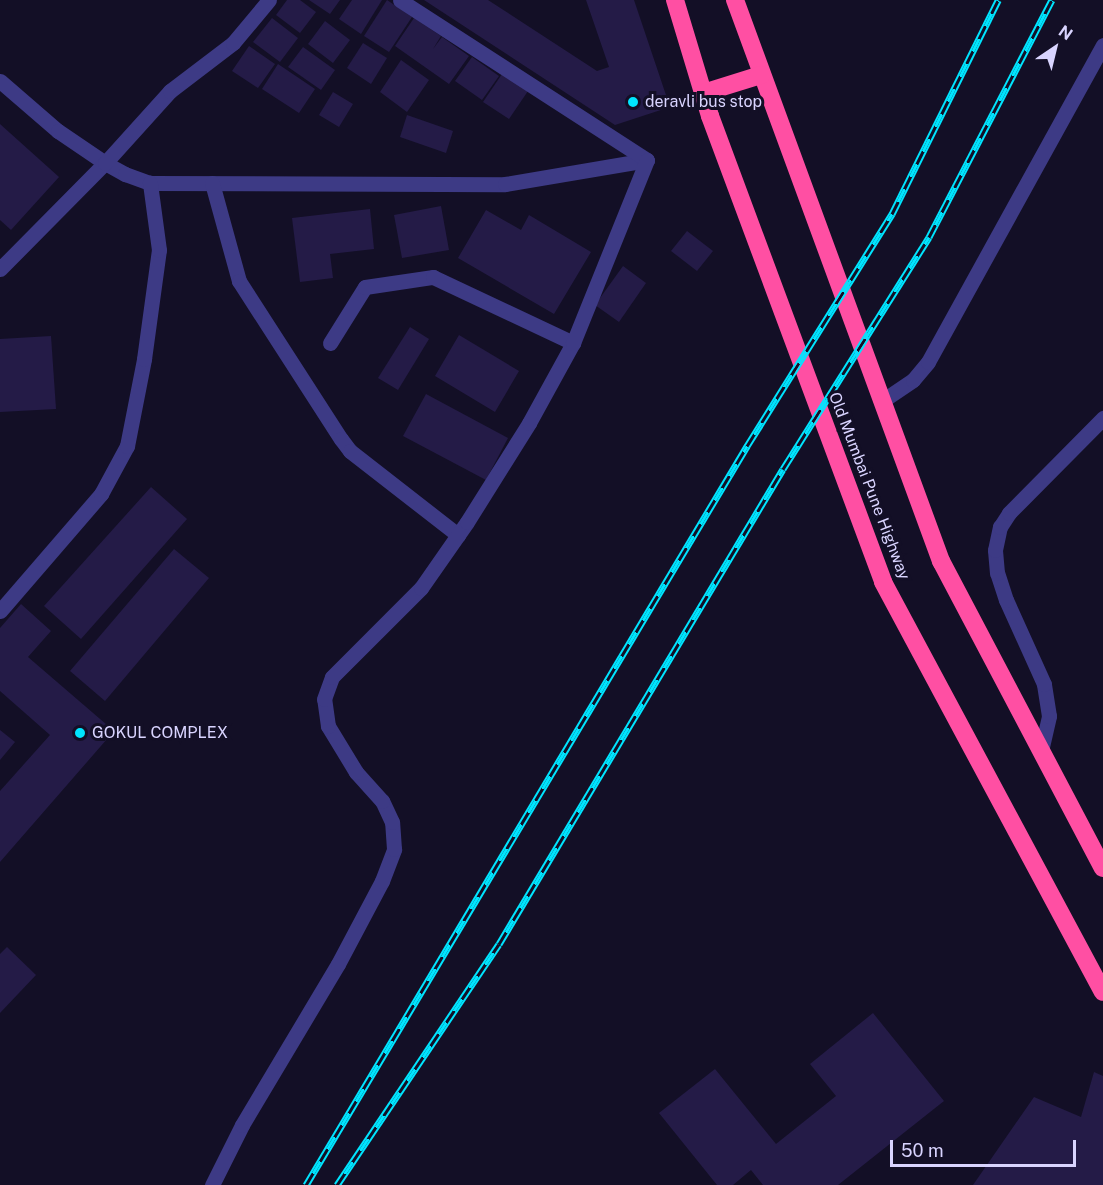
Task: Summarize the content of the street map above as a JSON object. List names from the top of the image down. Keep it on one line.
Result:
{"streets":{"highway":["Old Mumbai Pune Highway"]},"places":["deravli bus stop","GOKUL COMPLEX"],"scale_bar":"50 m","north":"top right"}
